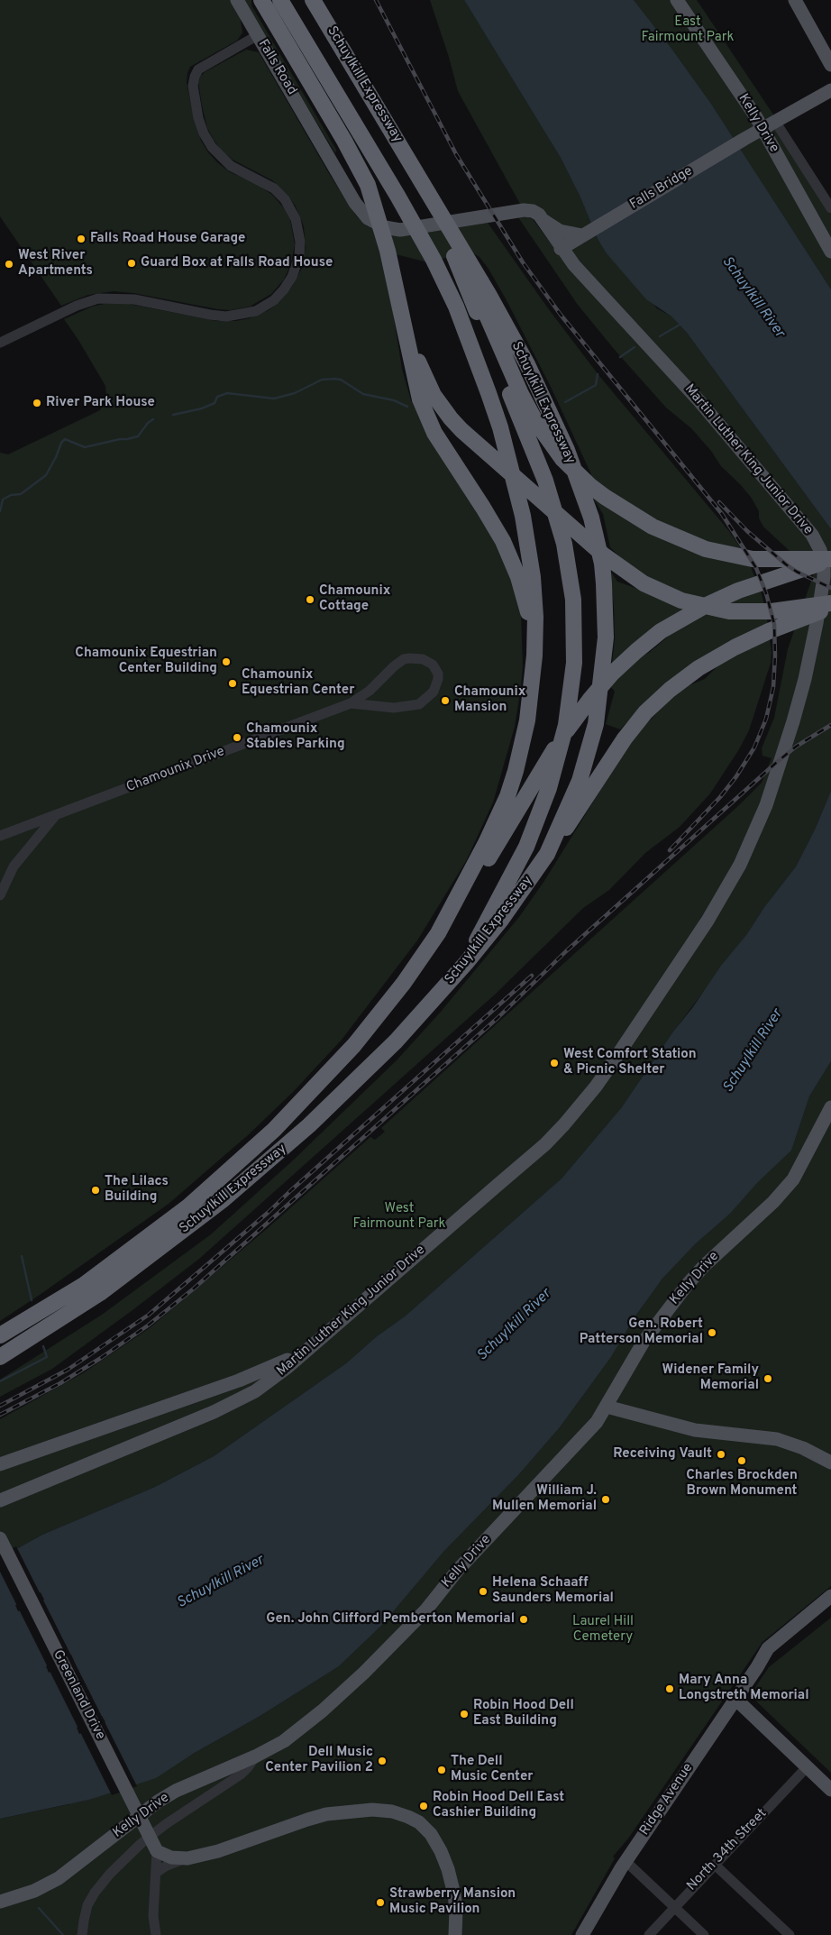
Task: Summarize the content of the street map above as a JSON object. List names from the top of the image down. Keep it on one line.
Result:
{"streets":{"highway":["Schuylkill Expressway"],"main road":["Falls Road","Kelly Drive","Falls Bridge","Martin Luther King Junior Drive","Greenland Drive","Ridge Avenue"],"street":["Chamounix Drive","North 34th Street"]},"crossings":[["Falls Road","Falls Bridge"],["Kelly Drive","Falls Bridge"],["Falls Bridge","Martin Luther King Junior Drive"]],"water":["Schuylkill River"],"parks":["East Fairmount Park","West Fairmount Park","Laurel Hill Cemetery"],"places":["Falls Road House Garage","Guard Box at Falls Road House","West River Apartments","River Park House","Chamounix Cottage","Chamounix Equestrian Center Building","Chamounix Equestrian Center","Chamounix Mansion","Chamounix Stables Parking","West Comfort Station & Picnic Shelter","The Lilacs Building","Gen. Robert Patterson Memorial","Widener Family Memorial","Receiving Vault","Charles Brockden Brown Monument","William J. Mullen Memorial","Helena Schaaff Saunders Memorial","Gen. John Clifford Pemberton Memorial","Mary Anna Longstreth Memorial","Robin Hood Dell East Building","Dell Music Center Pavilion 2","The Dell Music Center","Robin Hood Dell East Cashier Building","Strawberry Mansion Music Pavilion"]}
